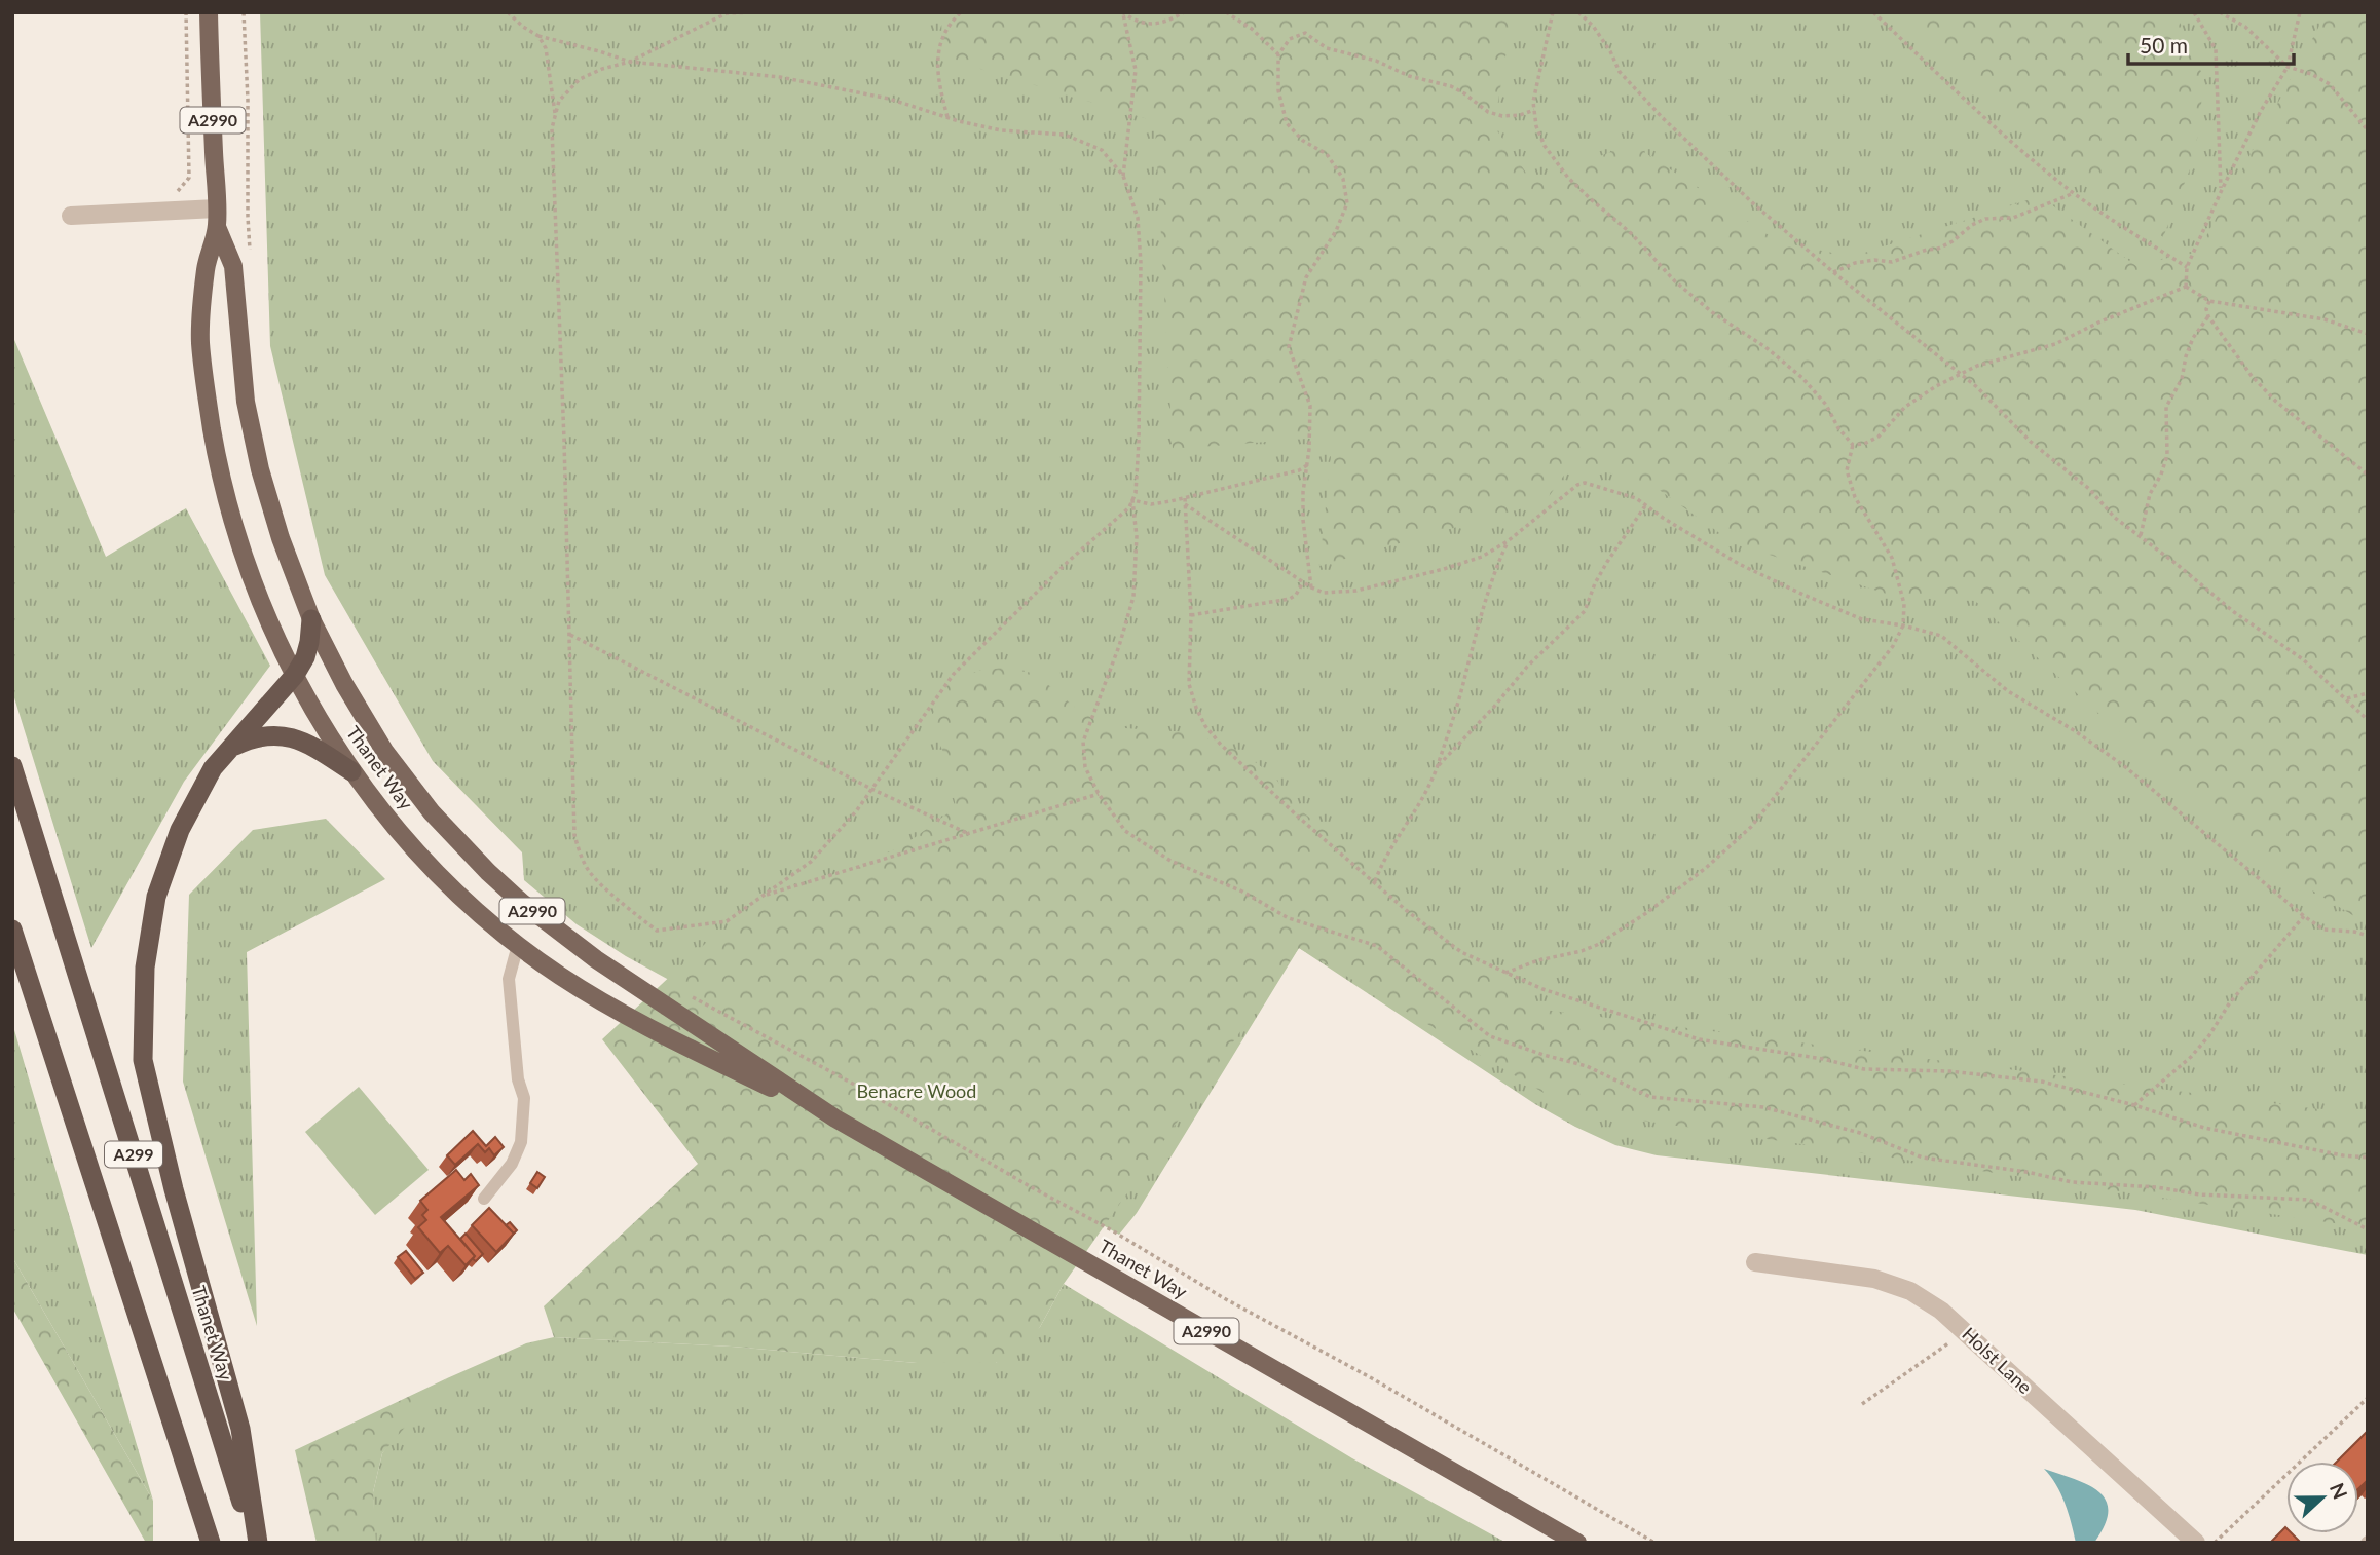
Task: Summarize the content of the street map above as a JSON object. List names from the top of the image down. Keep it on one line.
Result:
{"streets":{"highway":["Thanet Way","A299"],"main road":["A2990"],"street":["Holst Lane"]},"parks":["Benacre Wood"],"scale_bar":"50 m","north":"right"}
